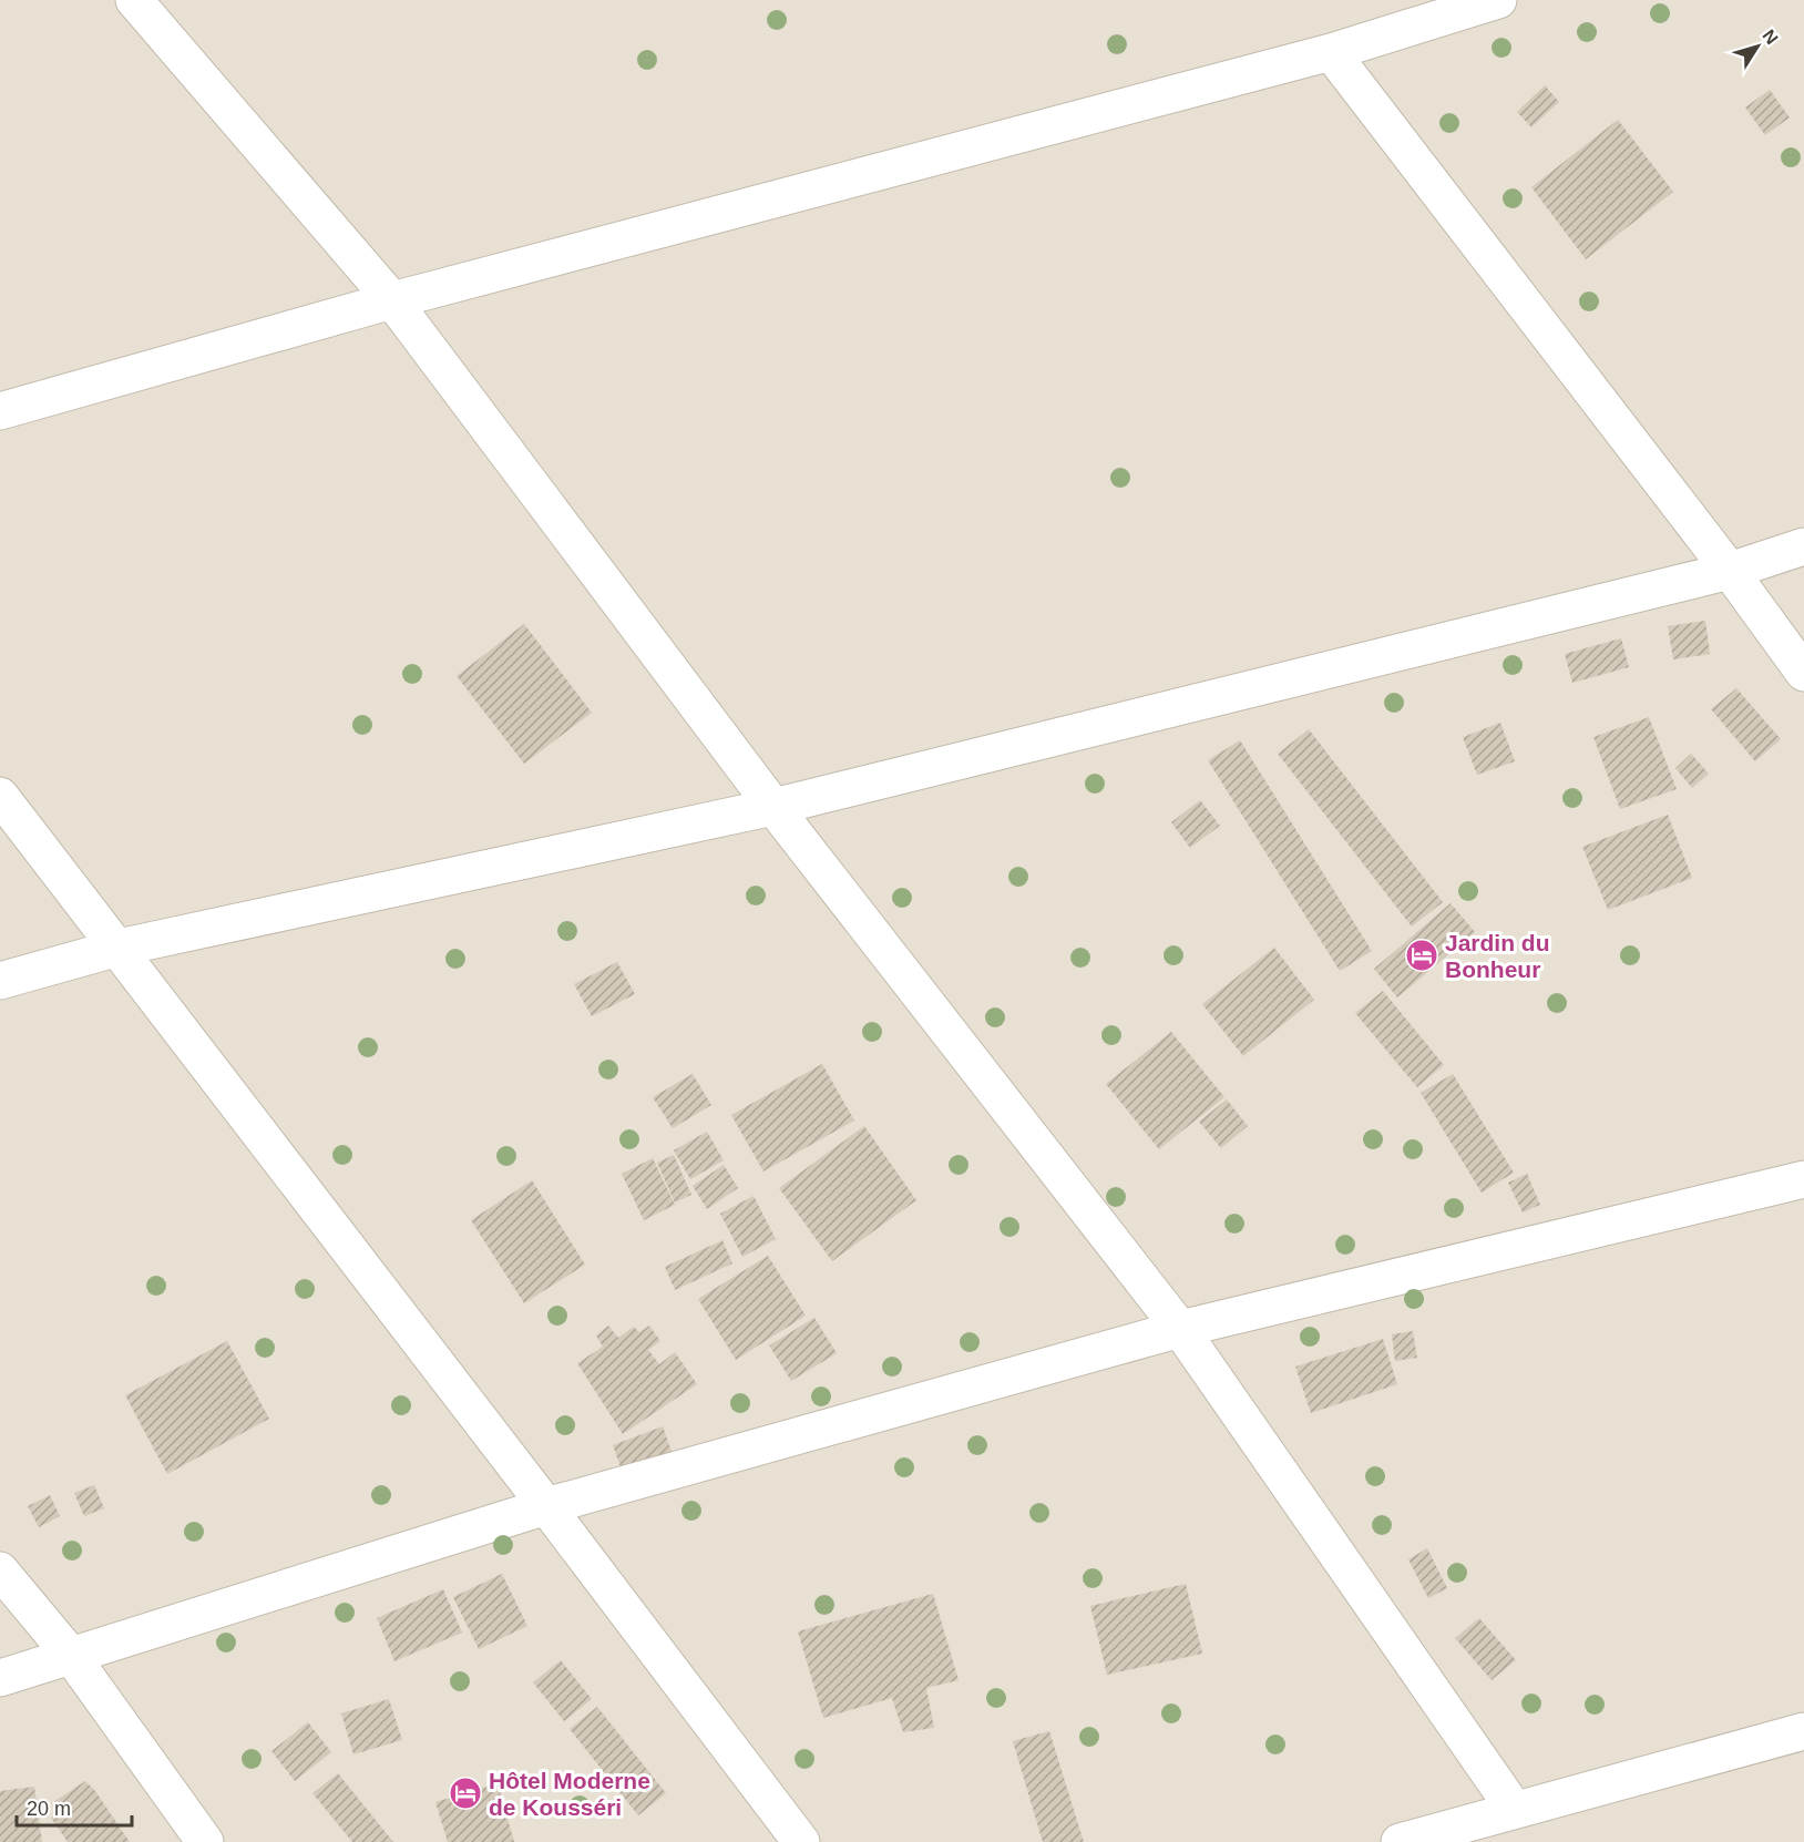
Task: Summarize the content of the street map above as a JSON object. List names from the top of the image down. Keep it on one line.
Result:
{"places":{"hotel":["Jardin du Bonheur","Hôtel Moderne de Kousséri"]},"scale_bar":"20 m","north":"top right"}
